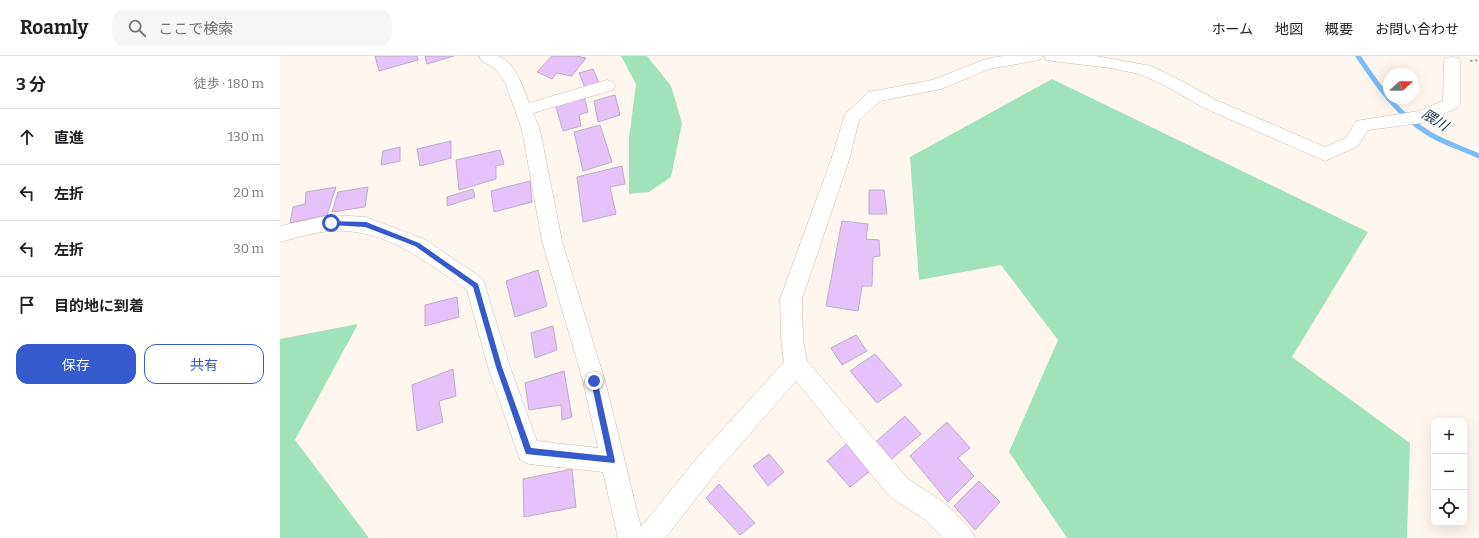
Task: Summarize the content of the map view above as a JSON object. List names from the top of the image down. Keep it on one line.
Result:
{"water":["隈川"],"north":"right","page":{"header":"Roamly","search":"ここで検索","nav":["ホーム","地図","概要","お問い合わせ"],"heading":["3 分","徒歩 · 180 m"],"list":[["直進","130 m"],["左折","20 m"],["左折","30 m"],"目的地に到着"],"buttons":["保存","共有"],"map_buttons":["+","−"]}}
